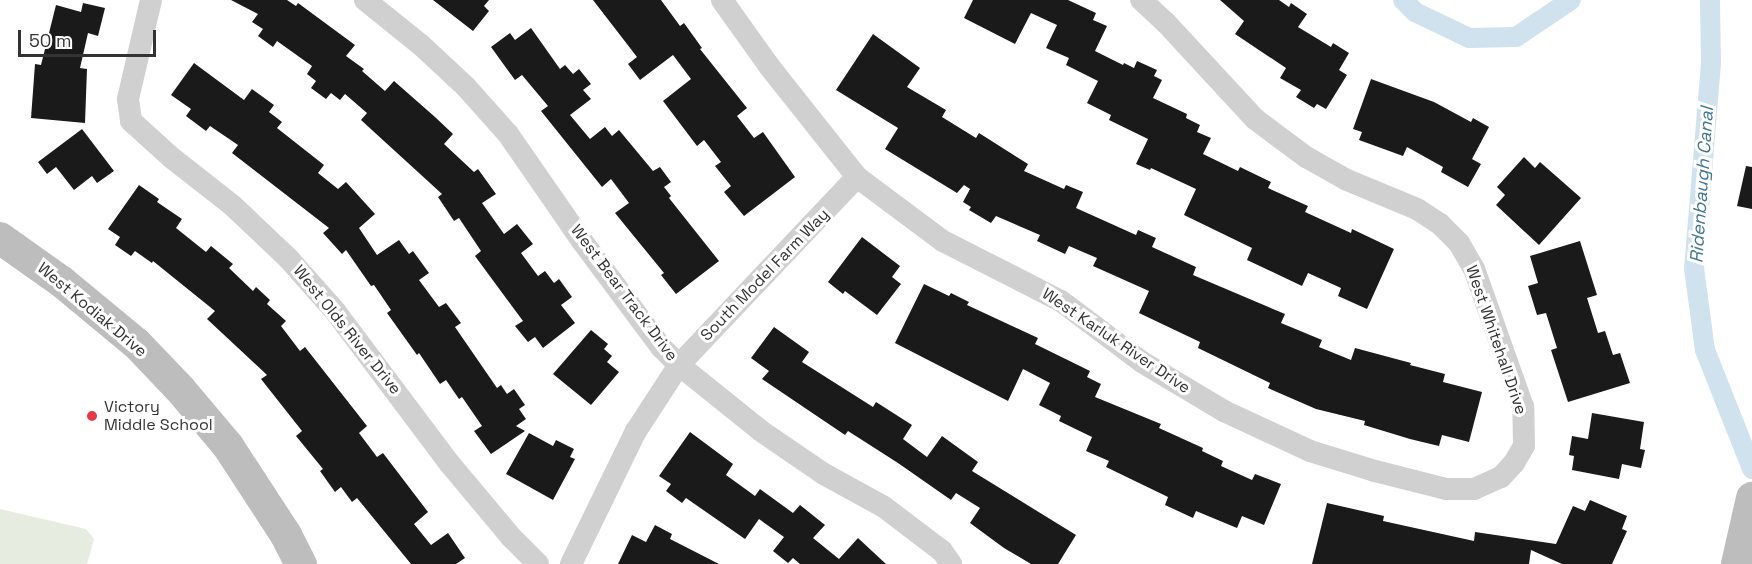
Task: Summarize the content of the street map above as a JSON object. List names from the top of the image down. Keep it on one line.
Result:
{"streets":{"street":["South Model Farm Way","West Bear Track Drive","West Kodiak Drive","West Olds River Drive","West Whitehall Drive","West Karluk River Drive"]},"crossings":[["South Model Farm Way","West Bear Track Drive"],["South Model Farm Way","West Karluk River Drive"],["West Whitehall Drive","West Karluk River Drive"]],"water":["Ridenbaugh Canal"],"places":["Victory Middle School"],"scale_bar":"50 m"}
